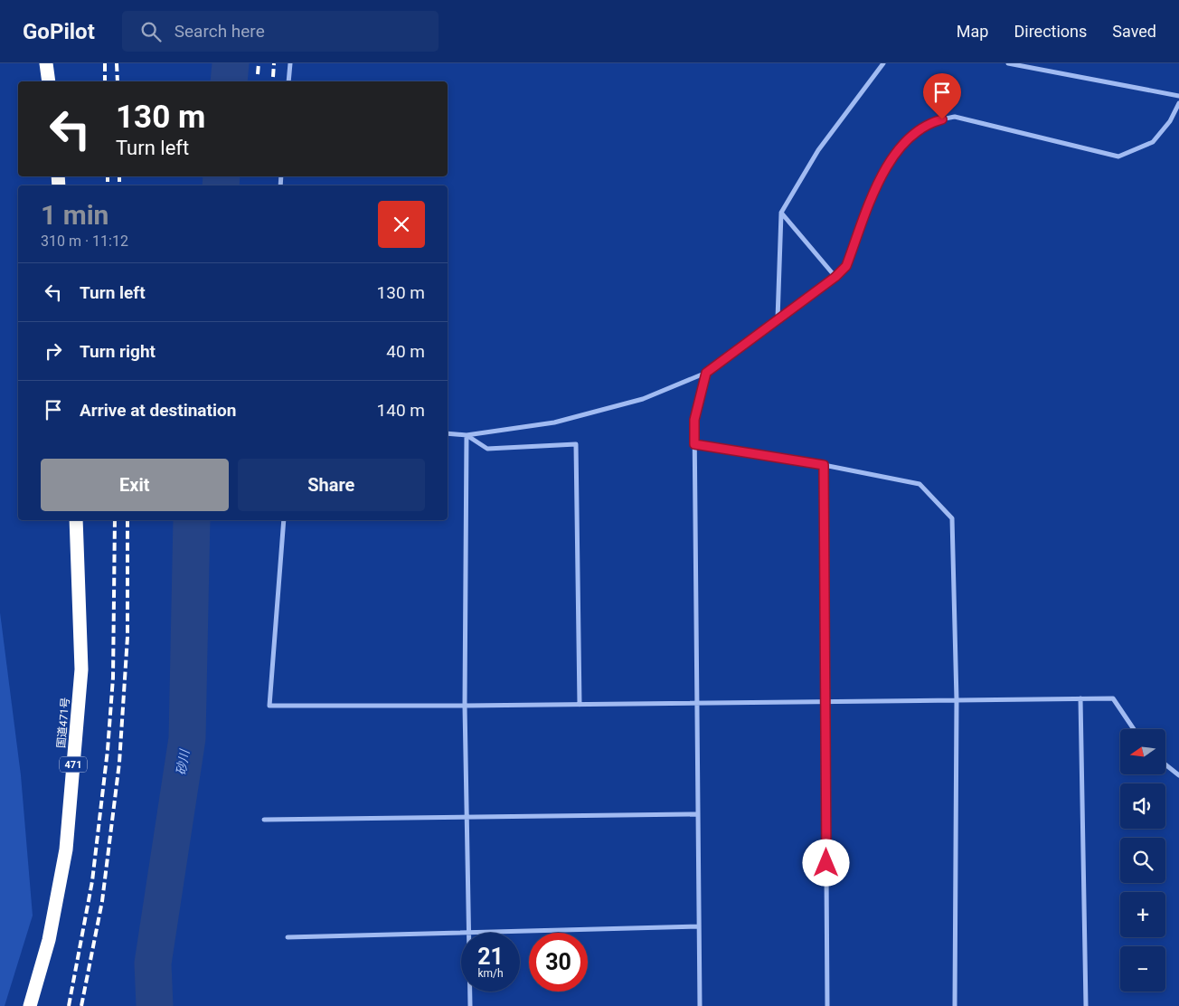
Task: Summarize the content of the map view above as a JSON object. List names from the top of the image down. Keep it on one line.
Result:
{"streets":{"highway":["国道471号","471"]},"water":["砂川"],"north":"left","page":{"header":"GoPilot","search":"Search here","nav":["Map","Directions","Saved"],"turn":["130 m","Turn left"],"heading":["1 min","310 m · 11:12"],"list":[{"name":"Turn left","value":"130 m"},{"name":"Turn right","value":"40 m"},{"name":"Arrive at destination","value":"140 m"}],"buttons":["Exit","Share"],"map_buttons":["+","−"],"speed":"21 km/h","limit":"30"}}
